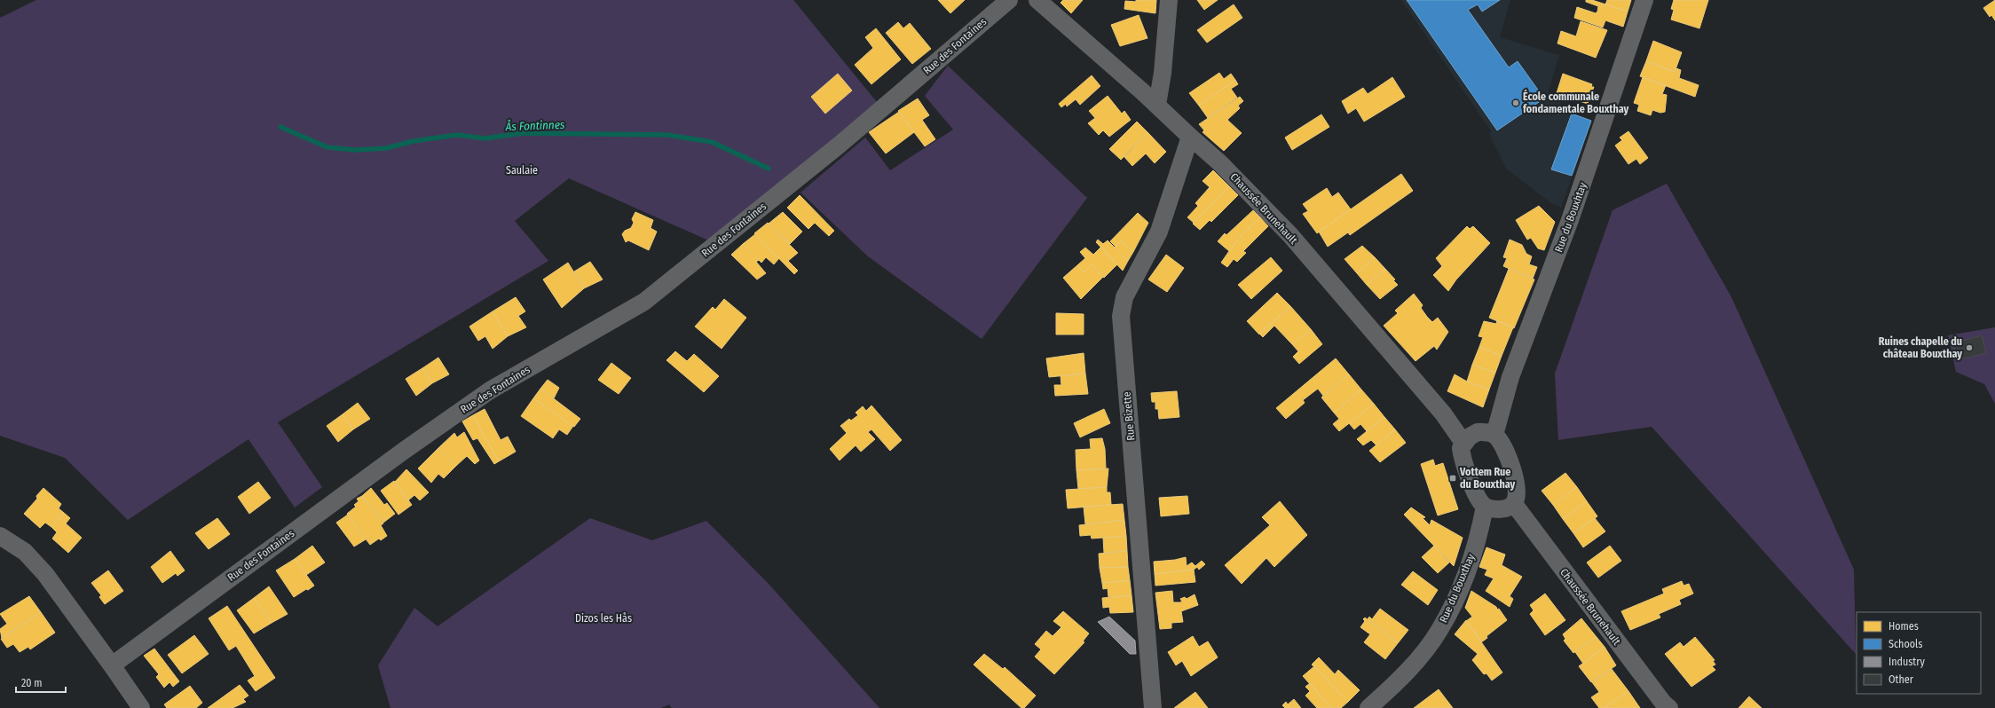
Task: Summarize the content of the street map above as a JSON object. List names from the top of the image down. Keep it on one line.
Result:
{"streets":{"street":["Rue des Fontaines","Chaussée Brunehault","Rue du Bouxhtay","Rue Bizette","Rue du Bouxthay"]},"crossings":[["Chaussée Brunehault","Rue Bizette"]],"water":["Ås Fontinnes"],"parks":["Saulaie","Dizos les Hås"],"places":{"other":["École communale fondamentale Bouxthay","Ruines chapelle du château Bouxthay"],"transit":["Vottem Rue du Bouxthay"]},"legend":["Homes","Schools","Industry","Other"],"scale_bar":"20 m"}
